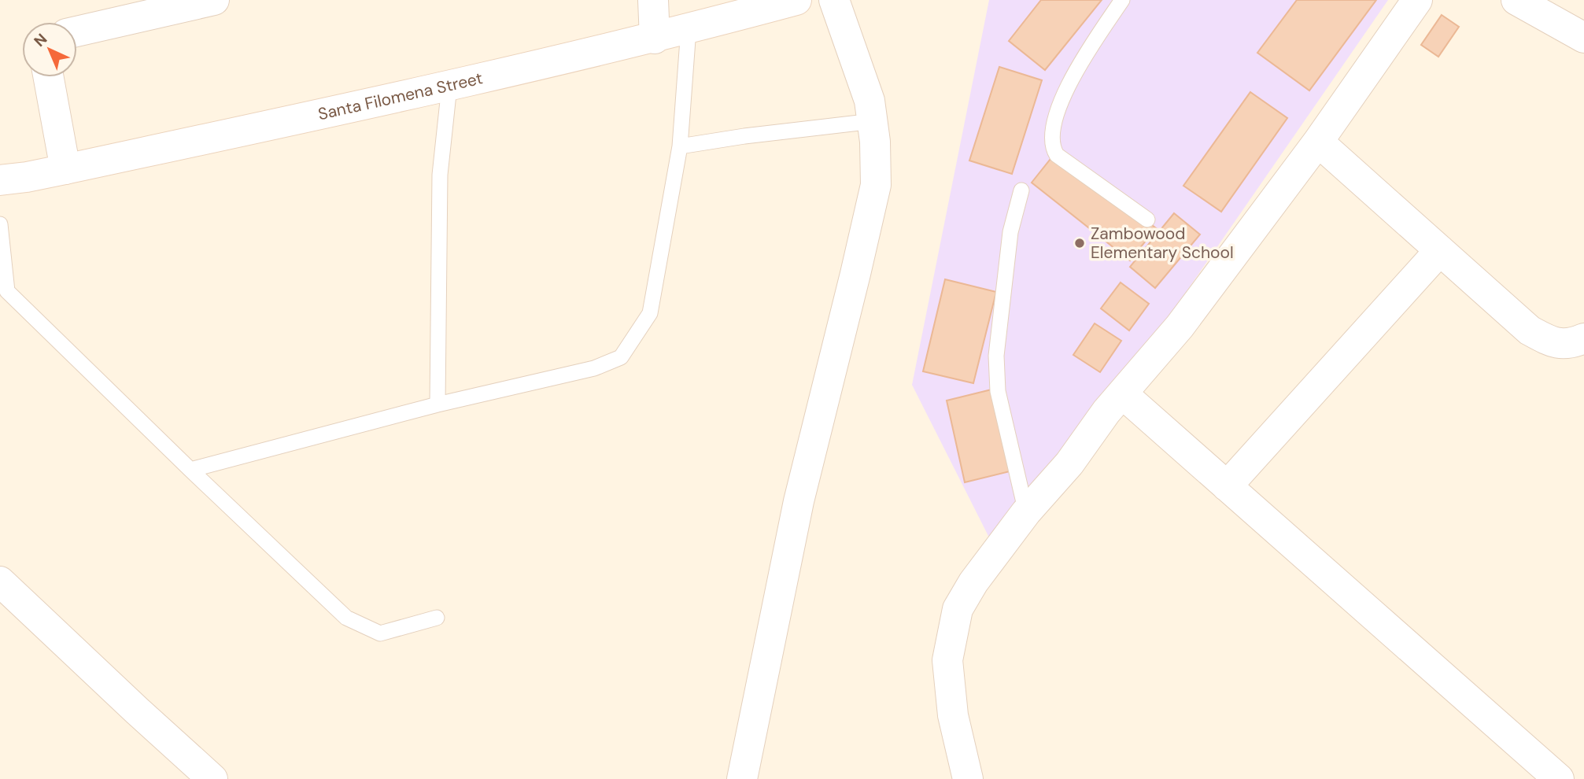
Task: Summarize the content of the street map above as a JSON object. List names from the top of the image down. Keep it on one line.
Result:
{"streets":{"street":["Santa Filomena Street"]},"places":["Zambowood Elementary School"],"north":"top left"}
